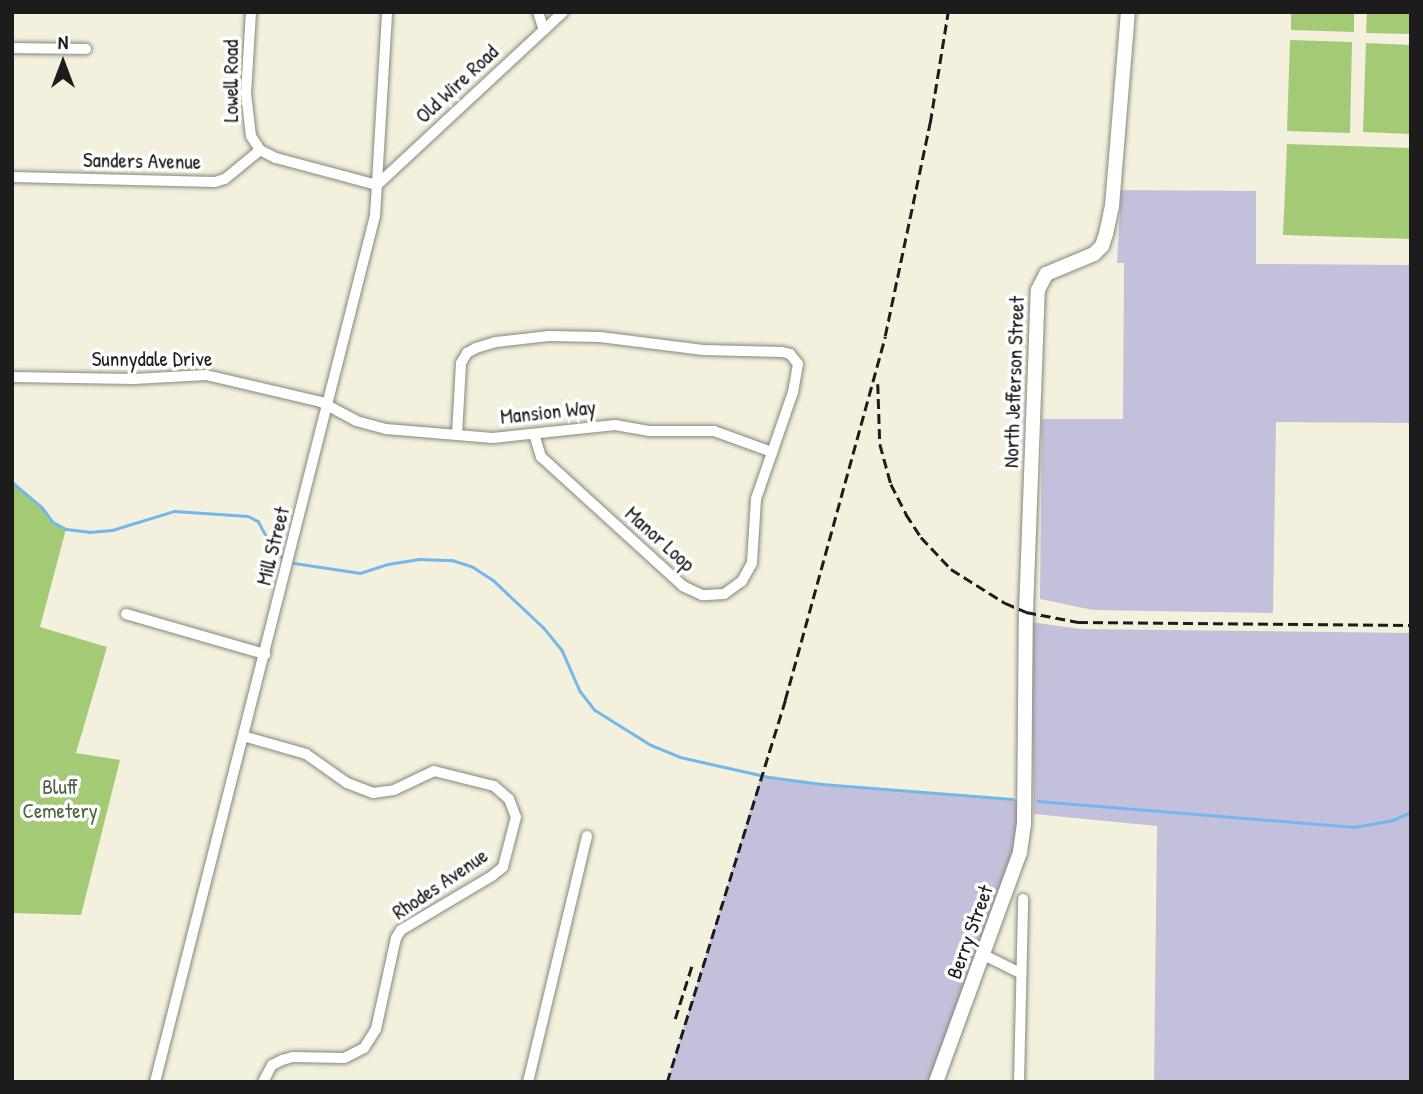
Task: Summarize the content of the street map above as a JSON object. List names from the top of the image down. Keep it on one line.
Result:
{"streets":{"street":["Lowell Road","Old Wire Road","Sanders Avenue","Sunnydale Drive","North Jefferson Street","Mansion Way","Manor Loop","Mill Street","Rhodes Avenue","Berry Street"]},"crossings":[["Lowell Road","Sanders Avenue"],["Old Wire Road","Mill Street"],["Sunnydale Drive","Mansion Way"],["Sunnydale Drive","Mill Street"],["North Jefferson Street","Berry Street"],["Mansion Way","Manor Loop"],["Mansion Way","Mill Street"],["Mill Street","Rhodes Avenue"]],"parks":["Bluff Cemetery"],"north":"top"}
